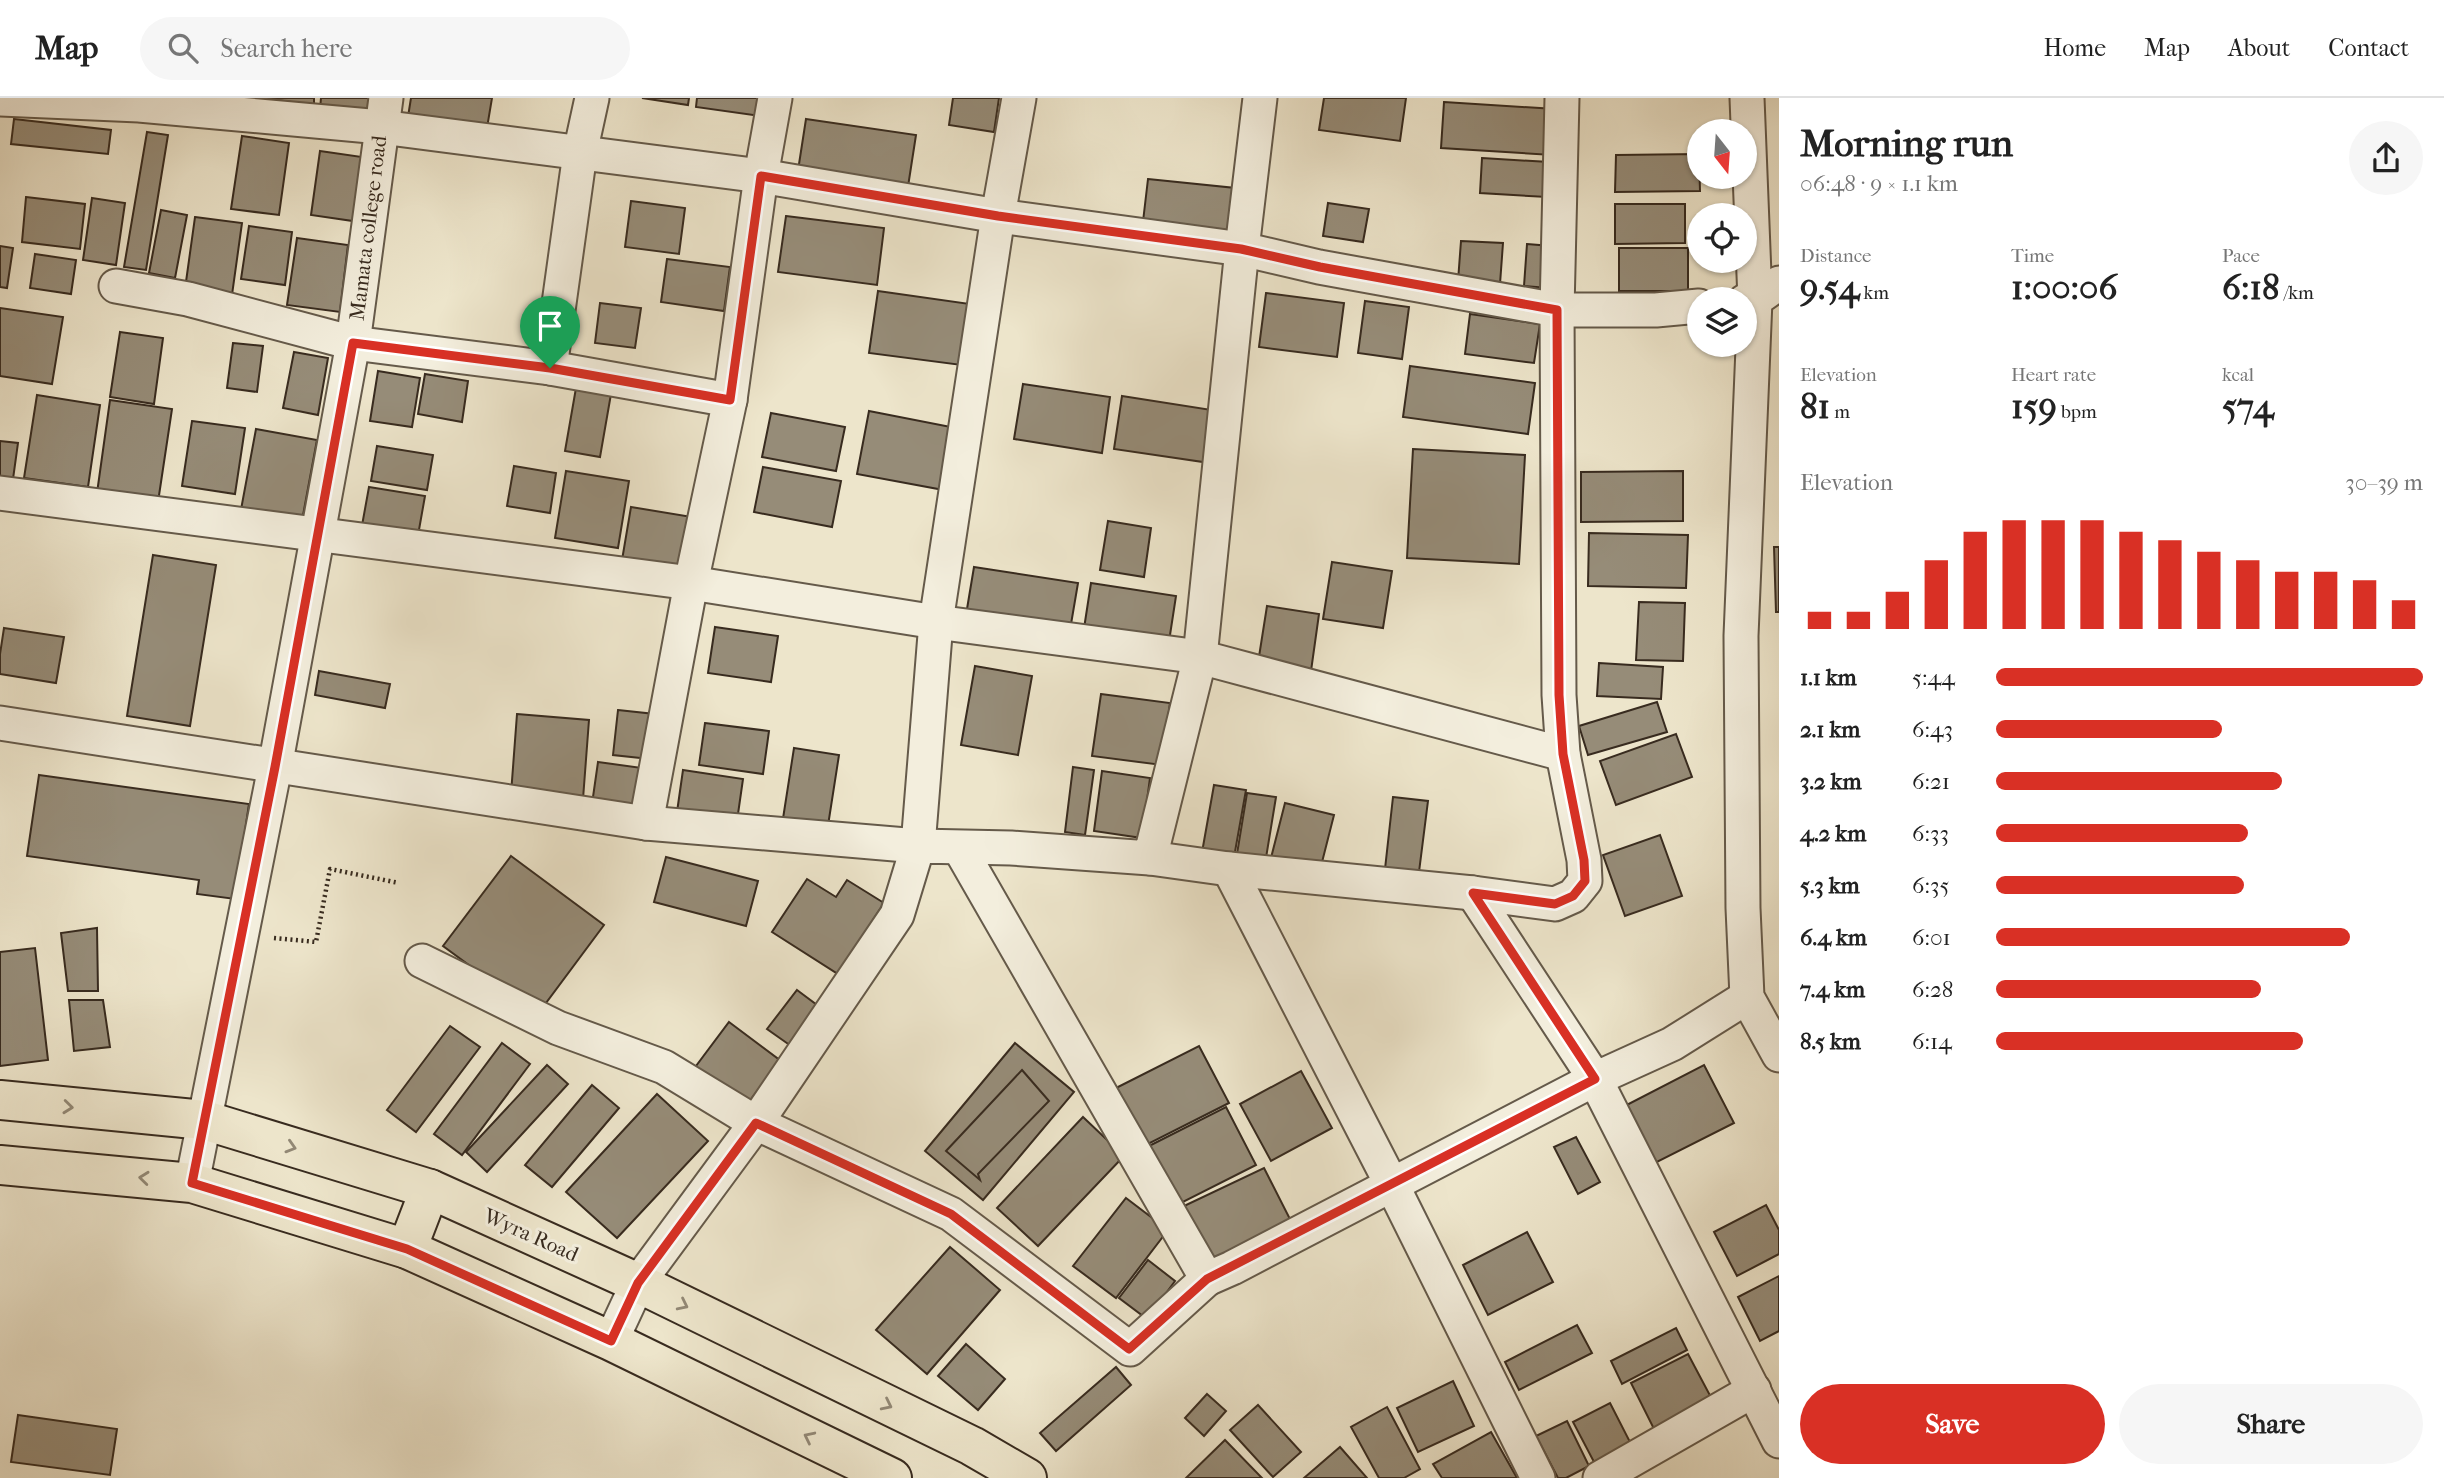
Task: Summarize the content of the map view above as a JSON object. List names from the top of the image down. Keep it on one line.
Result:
{"streets":{"main road":["Wyra Road"],"street":["Mamata college road"]},"crossings":[["Mamata college road","Wyra Road"]],"north":"bottom","page":{"header":"Map","search":"Search here","nav":["Home","Map","About","Contact"],"heading":["Morning run","06:48 · 9 × 1.1 km"],"stats":[["Distance","9.54 km"],["Time","1:00:06"],["Pace","6:18 /km"],["Elevation","81 m"],["Heart rate","159 bpm"],["kcal","574"]],"chart":["Elevation","30–39 m"],"list":[{"name":"1.1 km","note":"5:44"},{"name":"2.1 km","note":"6:43"},{"name":"3.2 km","note":"6:21"},{"name":"4.2 km","note":"6:33"},{"name":"5.3 km","note":"6:35"},{"name":"6.4 km","note":"6:01"},{"name":"7.4 km","note":"6:28"},{"name":"8.5 km","note":"6:14"}],"buttons":["Save","Share"]}}
